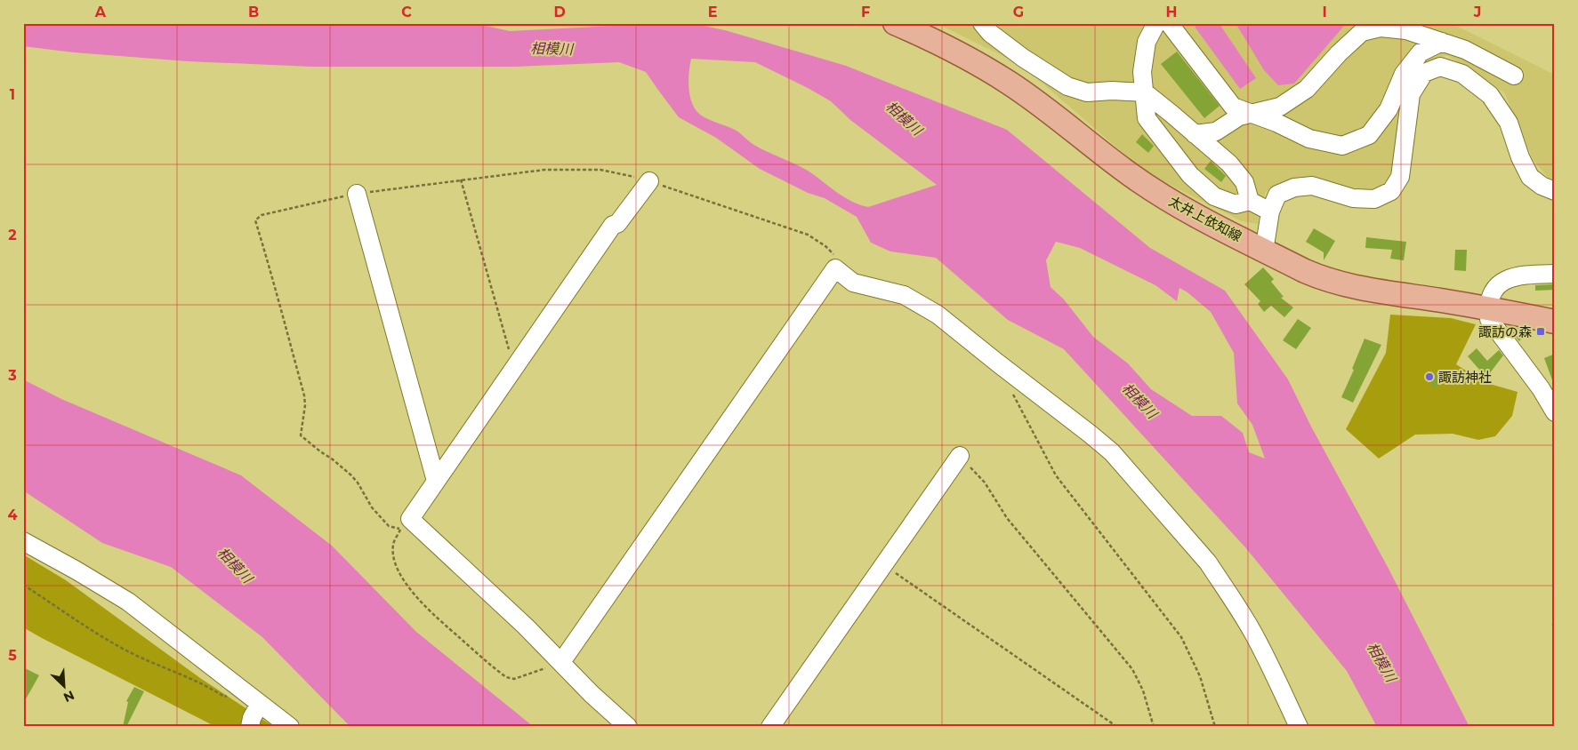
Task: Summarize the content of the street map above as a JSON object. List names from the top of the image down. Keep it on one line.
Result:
{"streets":{"main road":["太井上依知線"]},"water":["相模川"],"places":{"transit":["諏訪の森"],"other":["諏訪神社"]},"north":"bottom right","grid":{"columns":["A","B","C","D","E","F","G","H","I","J"],"rows":["1","2","3","4","5"]}}
